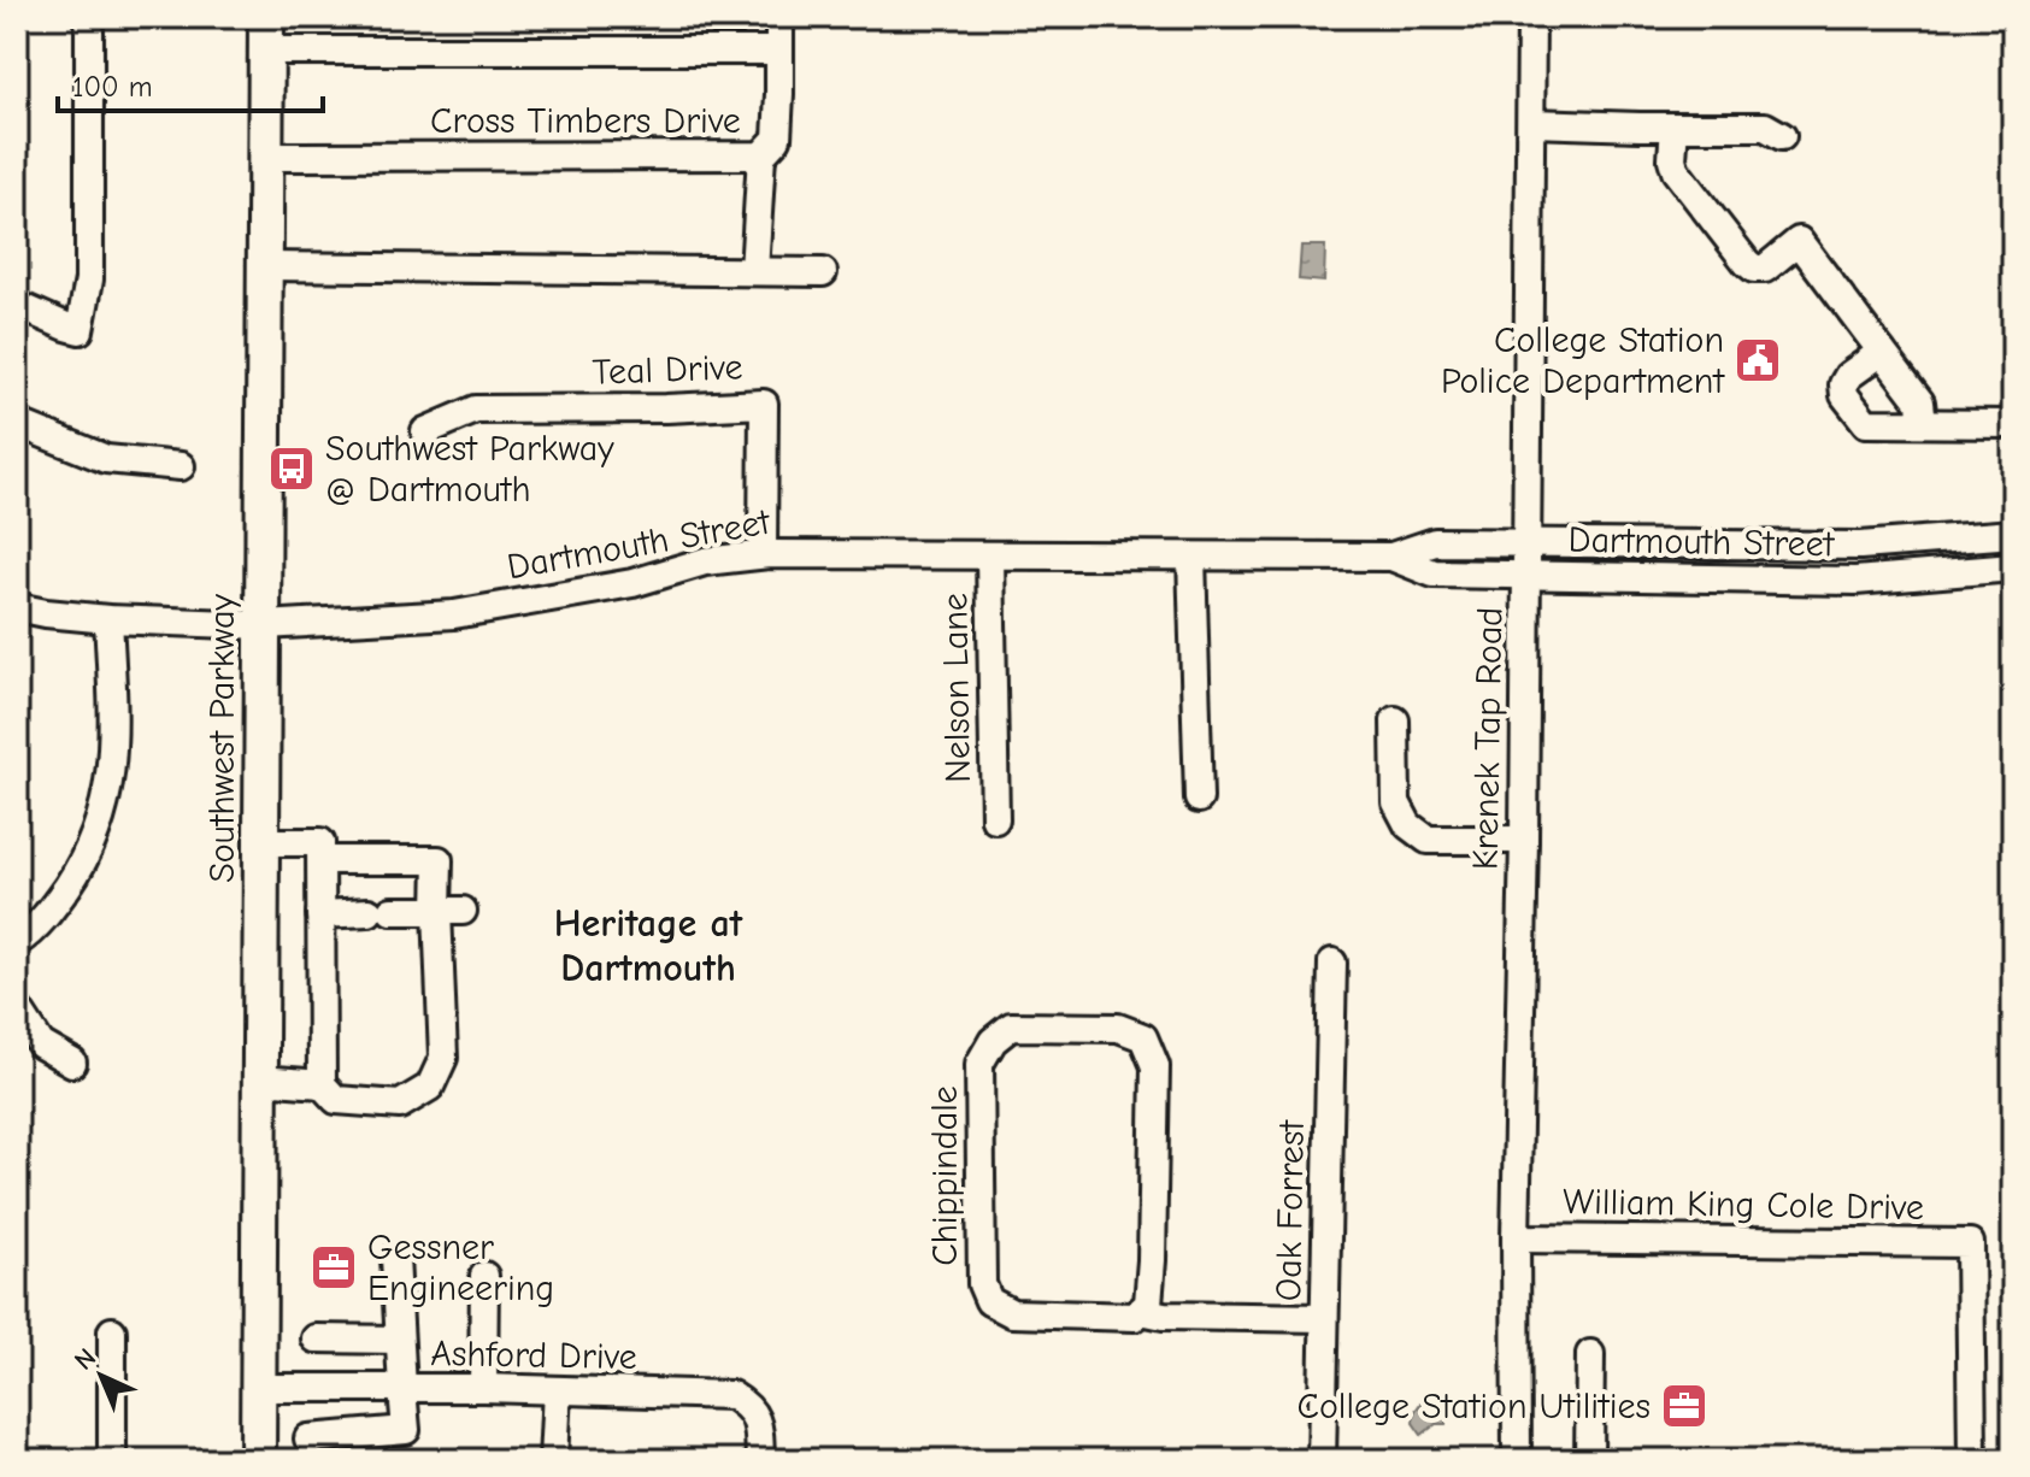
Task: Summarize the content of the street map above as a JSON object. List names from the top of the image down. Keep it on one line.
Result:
{"streets":{"main road":["Southwest Parkway"],"street":["Cross Timbers Drive","Teal Drive","Dartmouth Street","Nelson Lane","Krenek Tap Road","Chippindale","William King Cole Drive","Oak Forrest","Ashford Drive"]},"crossings":[["Cross Timbers Drive","Southwest Parkway"],["Teal Drive","Dartmouth Street"],["Dartmouth Street","Nelson Lane"],["Dartmouth Street","Southwest Parkway"],["Dartmouth Street","Krenek Tap Road"],["Southwest Parkway","Ashford Drive"],["Krenek Tap Road","William King Cole Drive"],["Chippindale","Oak Forrest"]],"districts":["Heritage at Dartmouth"],"places":{"public building":["College Station Police Department"],"bus stop":["Southwest Parkway @ Dartmouth"],"office":["Gessner Engineering","College Station Utilities"]},"scale_bar":"100 m","north":"top left"}
